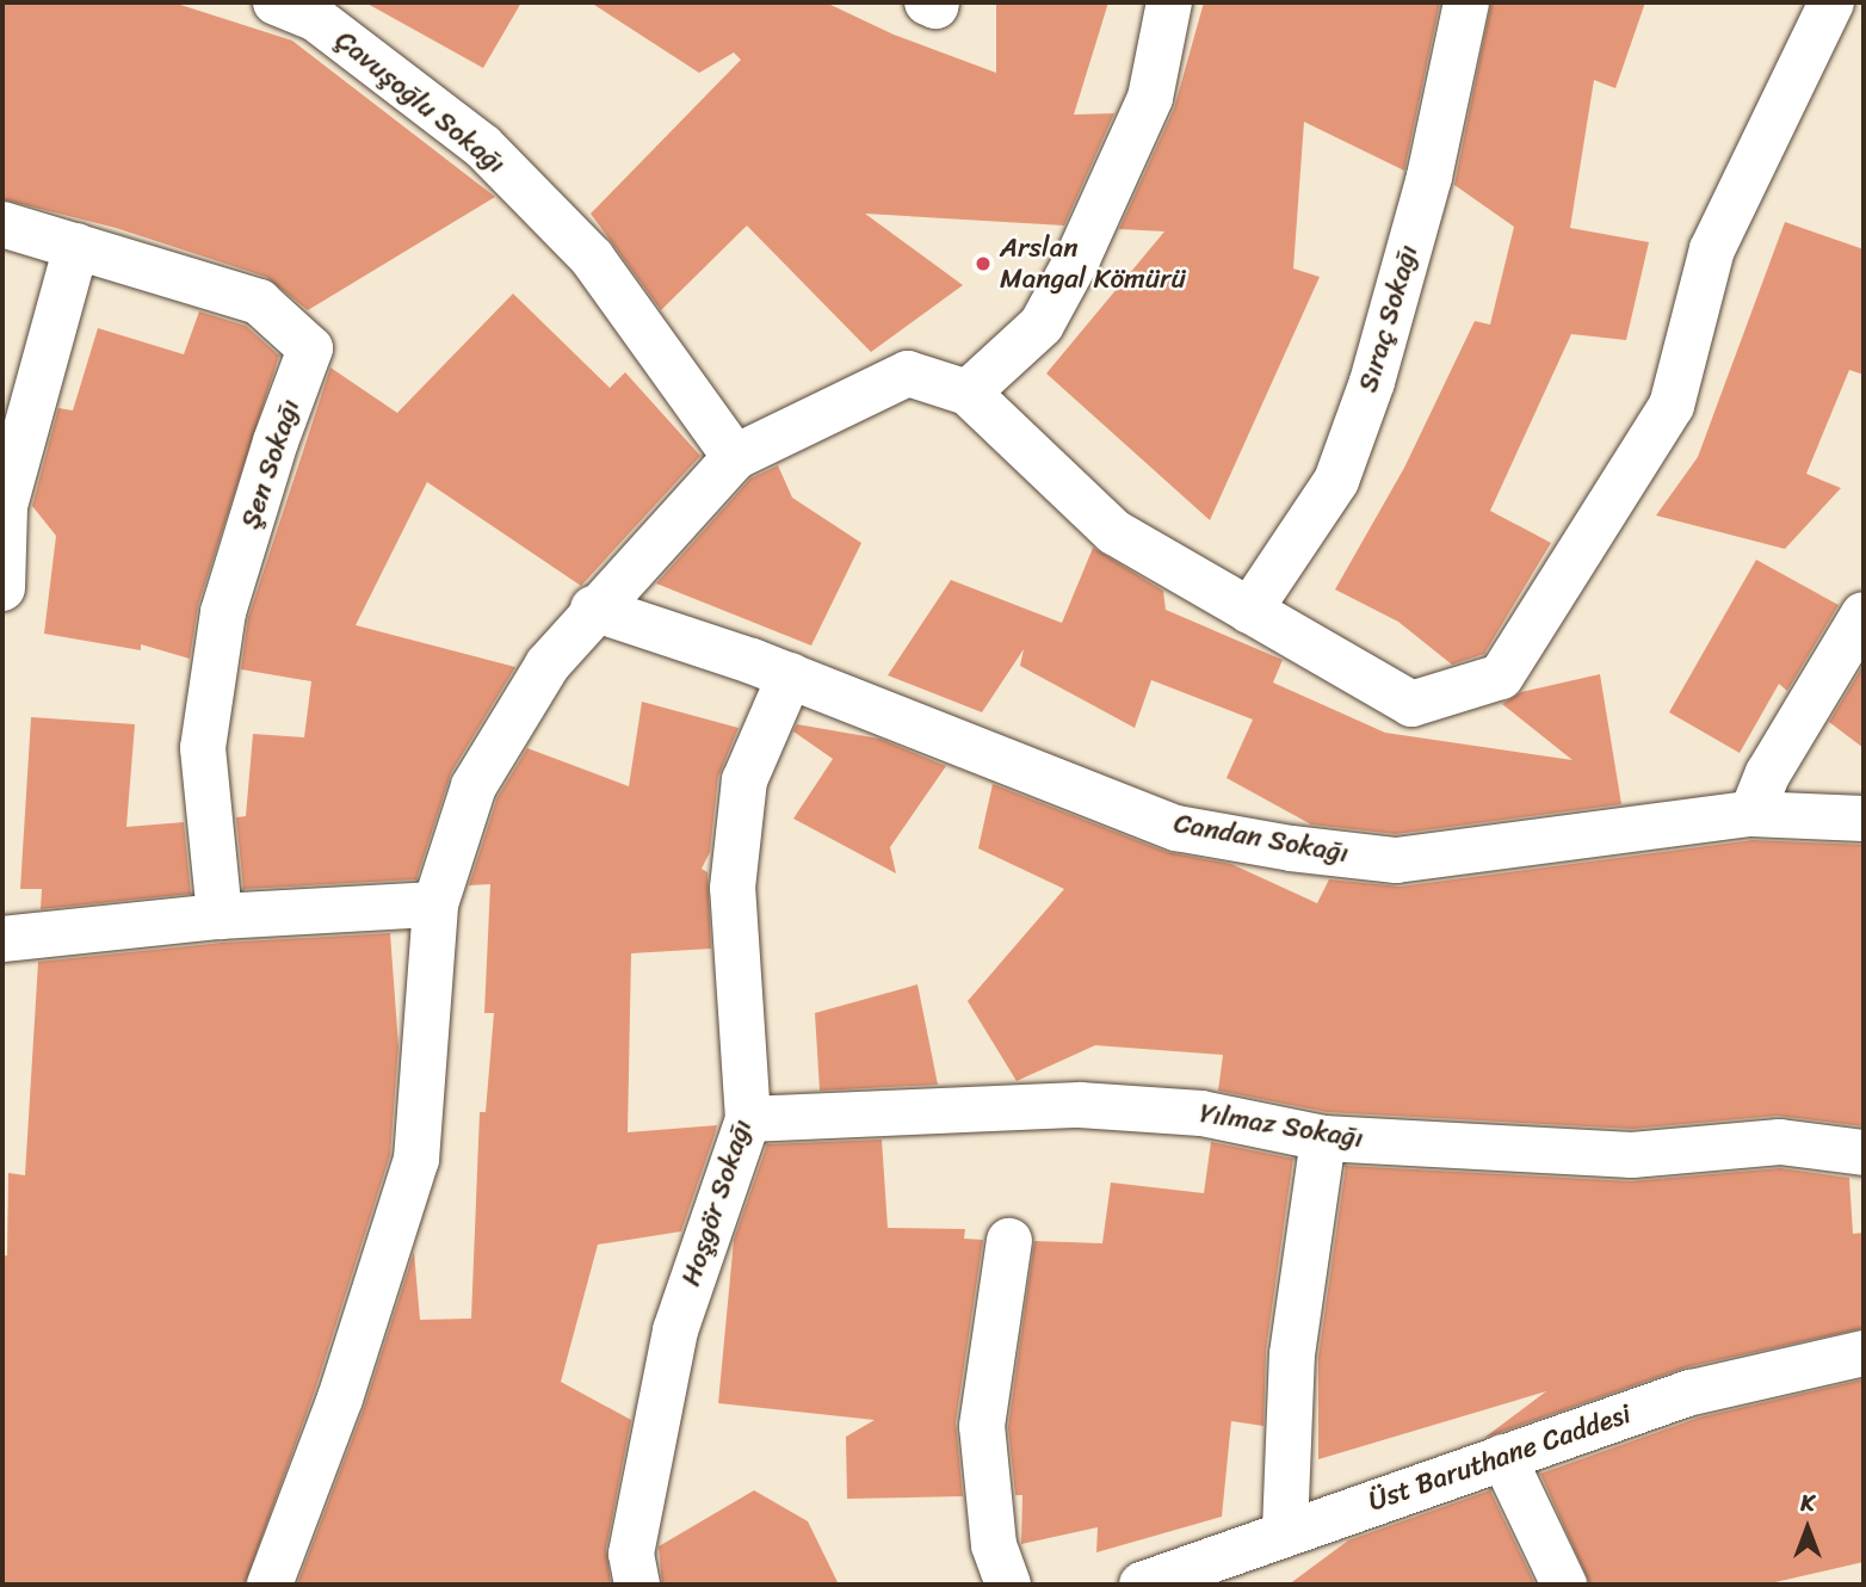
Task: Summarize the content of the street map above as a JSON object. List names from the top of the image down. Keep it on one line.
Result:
{"streets":{"street":["Çavuşoğlu Sokağı","Sıraç Sokağı","Şen Sokağı","Candan Sokağı","Yılmaz Sokağı","Hoşgör Sokağı","Üst Baruthane Caddesi"]},"crossings":[["Candan Sokağı","Hoşgör Sokağı"],["Yılmaz Sokağı","Hoşgör Sokağı"]],"places":["Arslan Mangal Kömürü"],"north":"top"}
